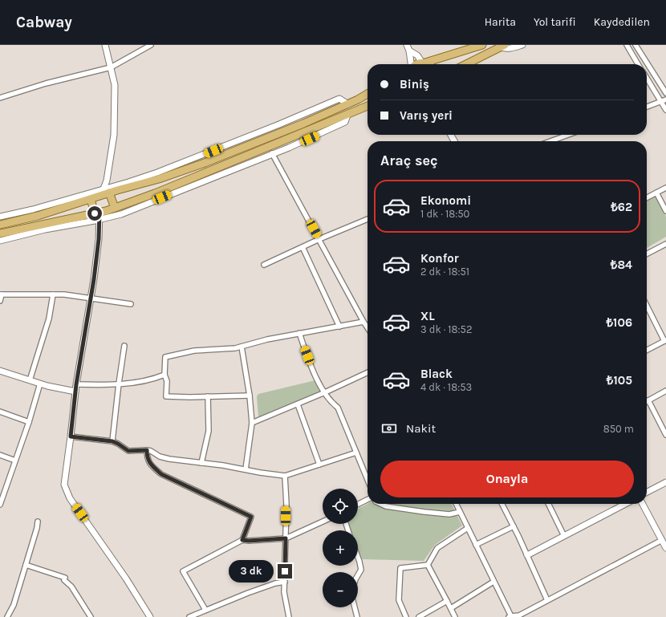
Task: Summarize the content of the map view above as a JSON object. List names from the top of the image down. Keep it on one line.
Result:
{"page":{"header":"Cabway","nav":["Harita","Yol tarifi","Kaydedilen"],"banner":["Biniş","Varış yeri"],"heading":"Araç seç","list":[{"name":"Ekonomi","note":"1 dk · 18:50","value":"₺62"},{"name":"Konfor","note":"2 dk · 18:51","value":"₺84"},{"name":"XL","note":"3 dk · 18:52","value":"₺106"},{"name":"Black","note":"4 dk · 18:53","value":"₺105"}],"pay":["Nakit","850 m"],"buttons":"Onayla","map_buttons":["+","−"],"bubble":"3 dk"}}
